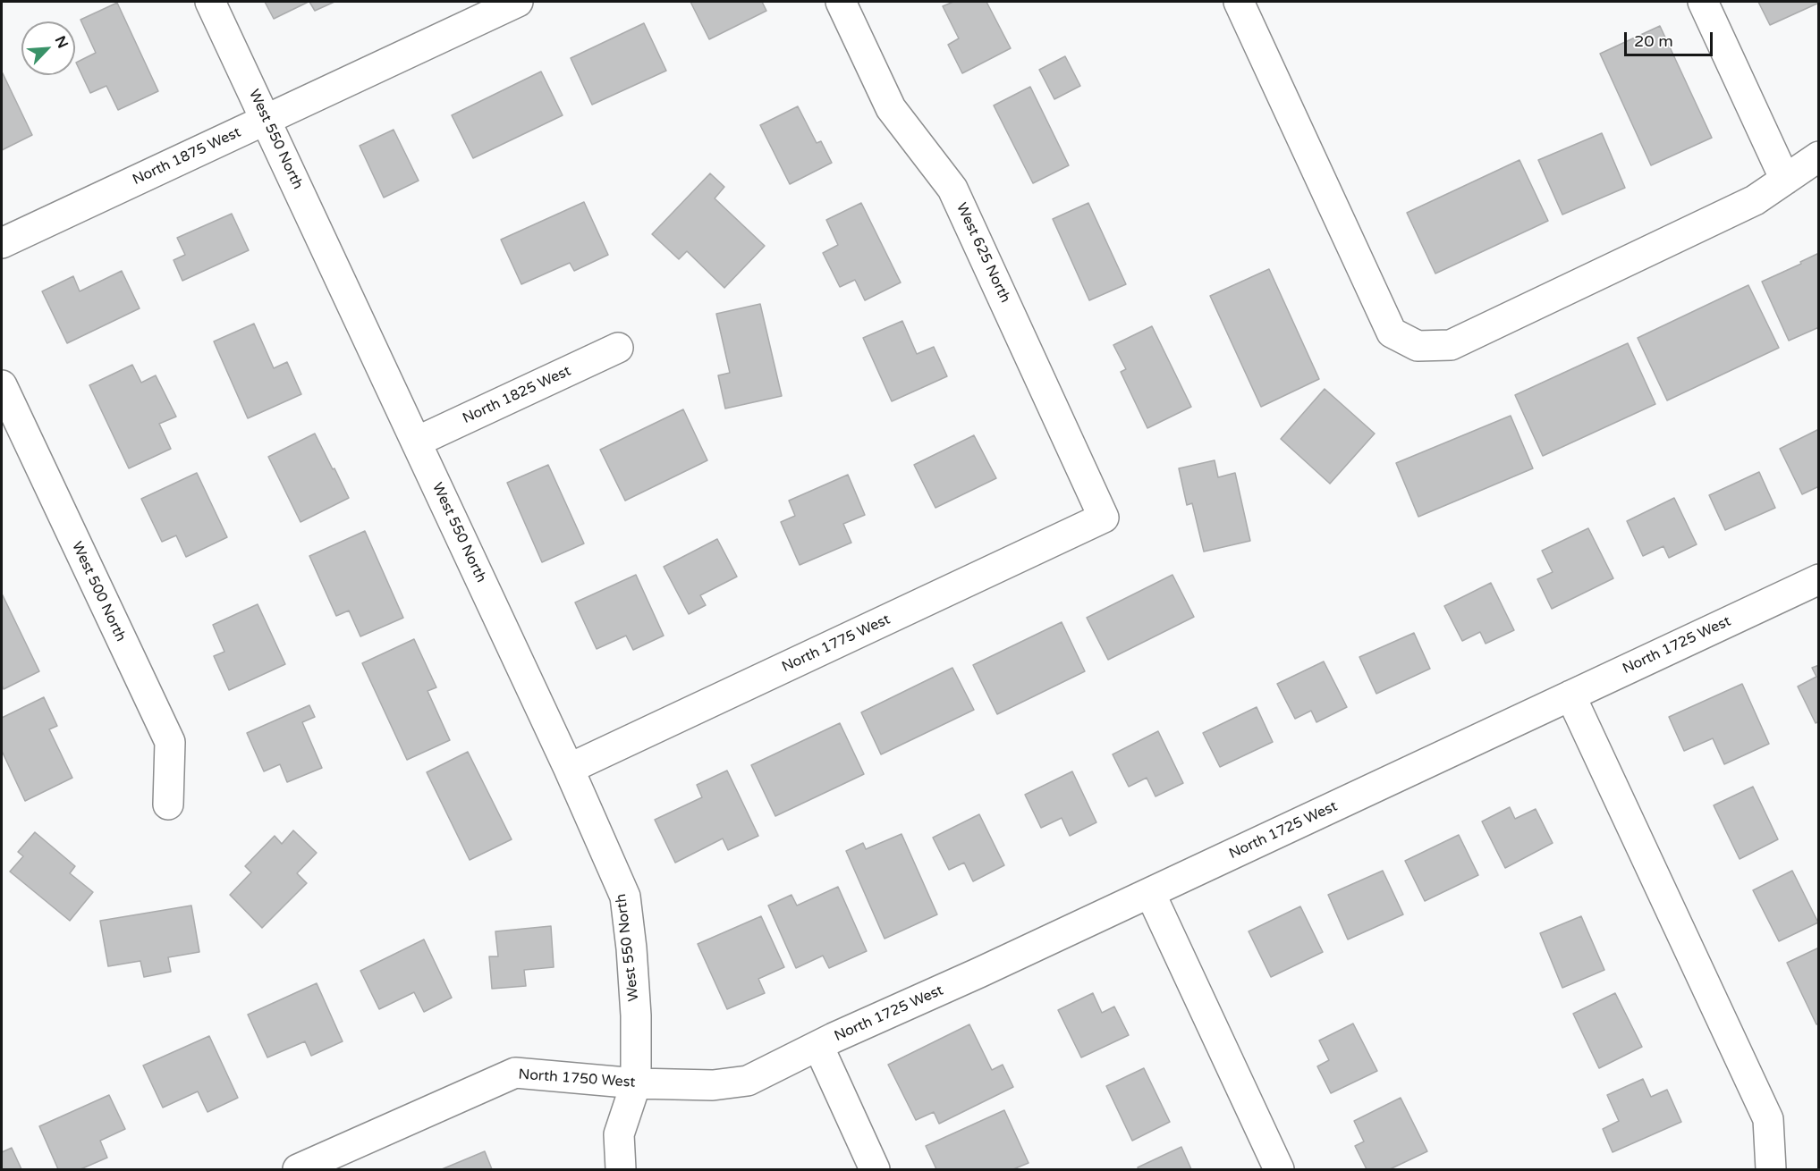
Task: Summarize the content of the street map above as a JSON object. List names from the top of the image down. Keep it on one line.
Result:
{"streets":{"street":["West 550 North","North 1875 West","West 625 North","North 1825 West","West 500 North","North 1775 West","North 1725 West","North 1750 West"]},"crossings":[["West 550 North","North 1875 West"],["West 550 North","North 1825 West"],["West 550 North","North 1775 West"],["West 550 North","North 1750 West"],["West 625 North","North 1775 West"],["North 1725 West","North 1750 West"]],"scale_bar":"20 m","north":"top right"}
